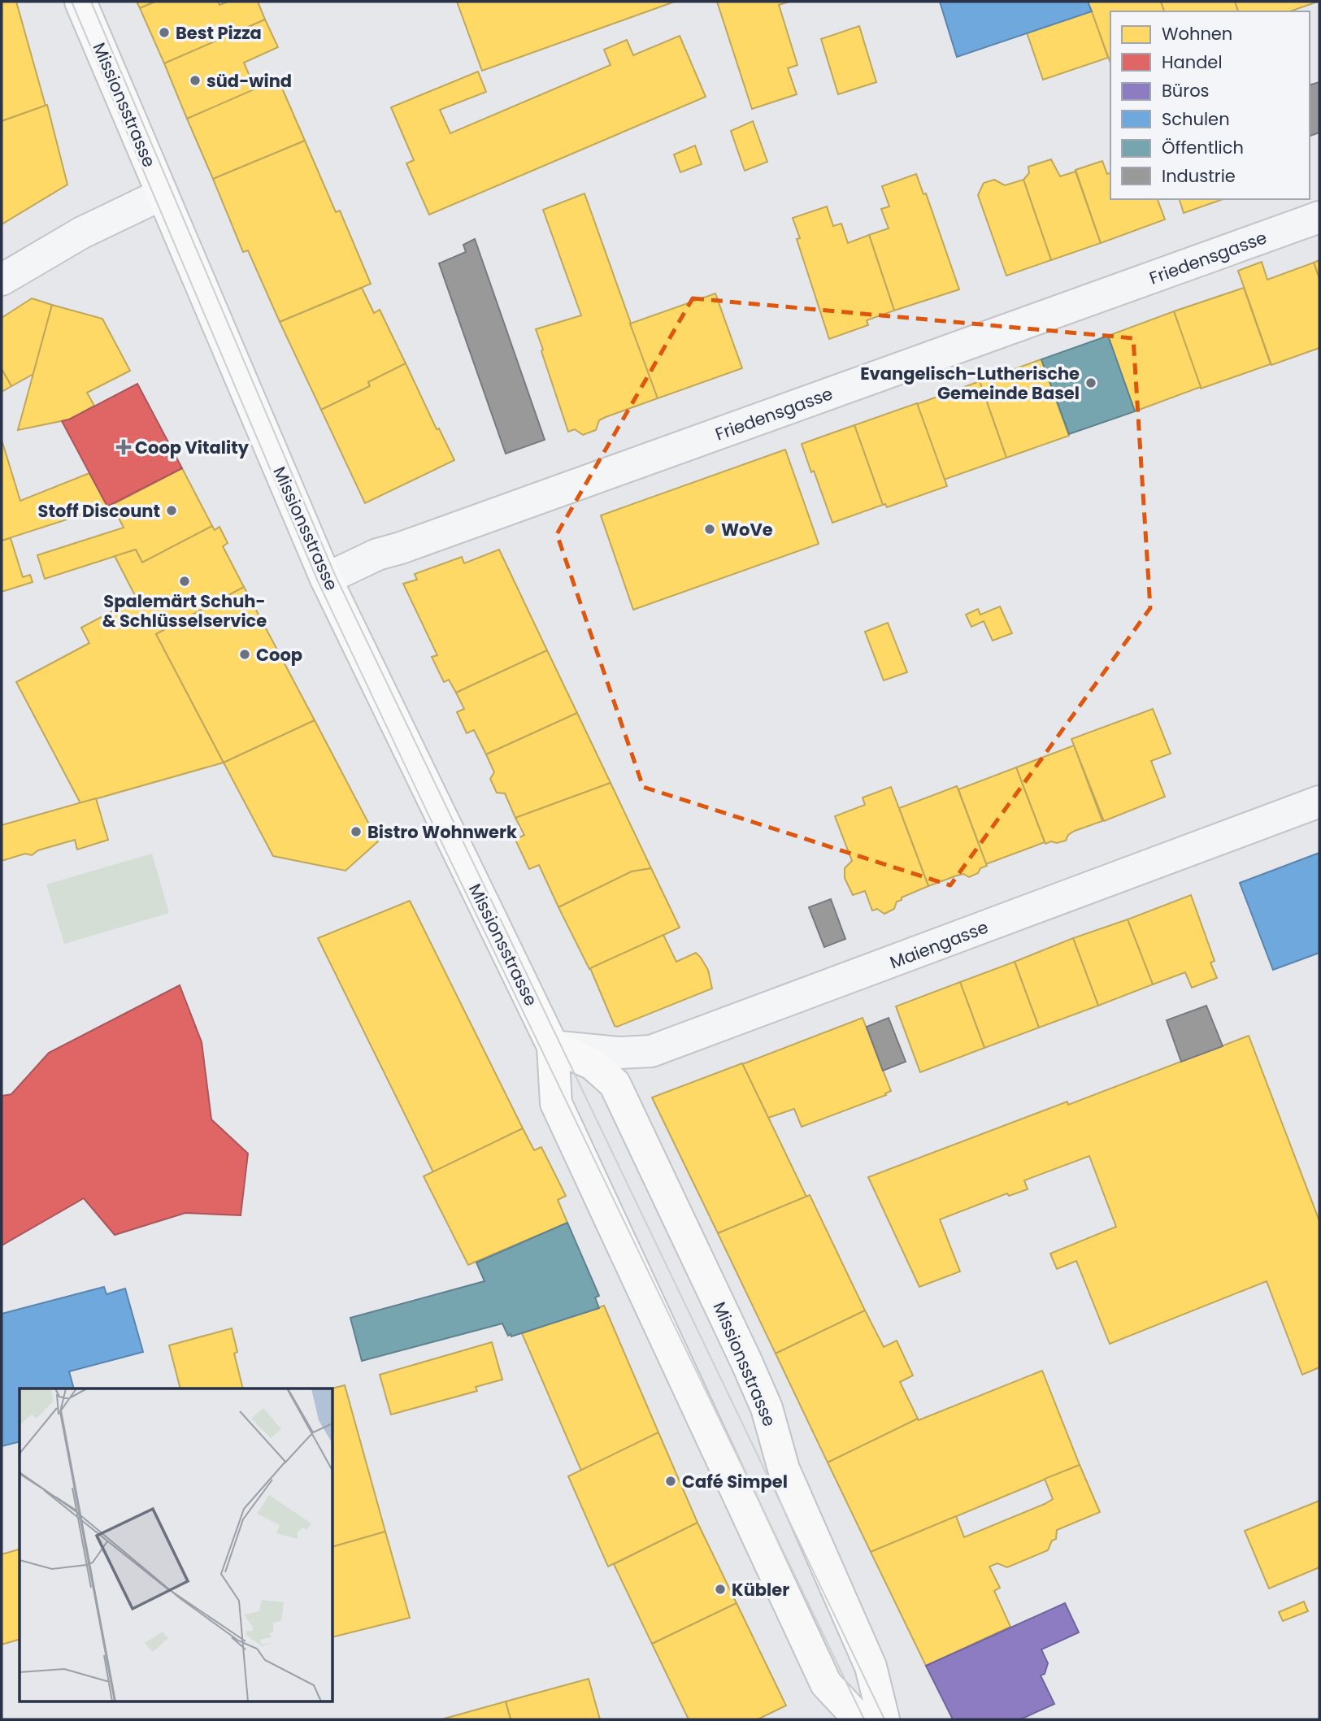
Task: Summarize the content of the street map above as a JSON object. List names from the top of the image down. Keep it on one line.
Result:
{"streets":{"main road":["Missionsstrasse"],"street":["Friedensgasse","Maiengasse"]},"crossings":[["Missionsstrasse","Friedensgasse"],["Missionsstrasse","Maiengasse"]],"places":{"other":["Best Pizza","süd-wind","Evangelisch-Lutherische Gemeinde Basel","Stoff Discount","WoVe","Spalemärt Schuh- & Schlüsselservice","Coop","Bistro Wohnwerk","Café Simpel","Kübler"],"health":["Coop Vitality"]},"legend":["Wohnen","Handel","Büros","Schulen","Öffentlich","Industrie"]}
